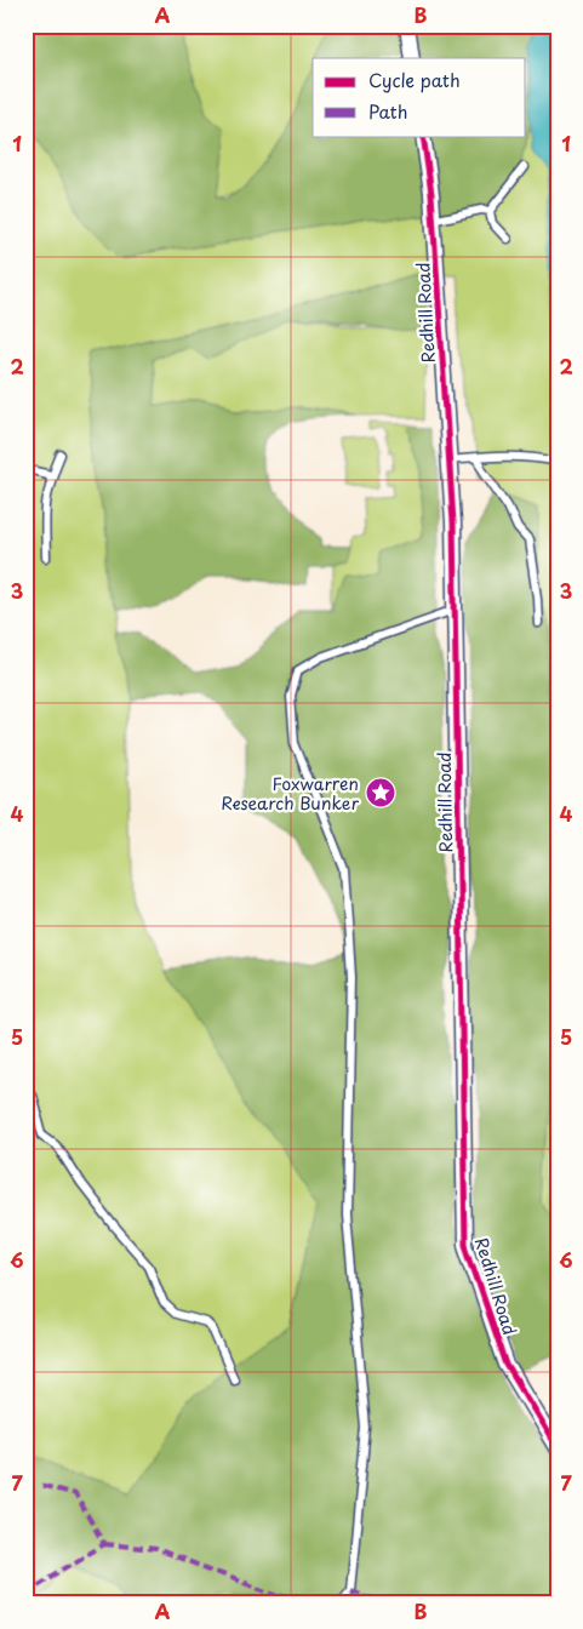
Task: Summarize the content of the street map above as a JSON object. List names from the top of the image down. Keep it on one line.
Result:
{"streets":{"street":["Redhill Road"]},"places":{"place":["Foxwarren Research Bunker"]},"legend":["Cycle path","Path"],"grid":{"columns":["A","B"],"rows":["1","2","3","4","5","6","7"]}}
